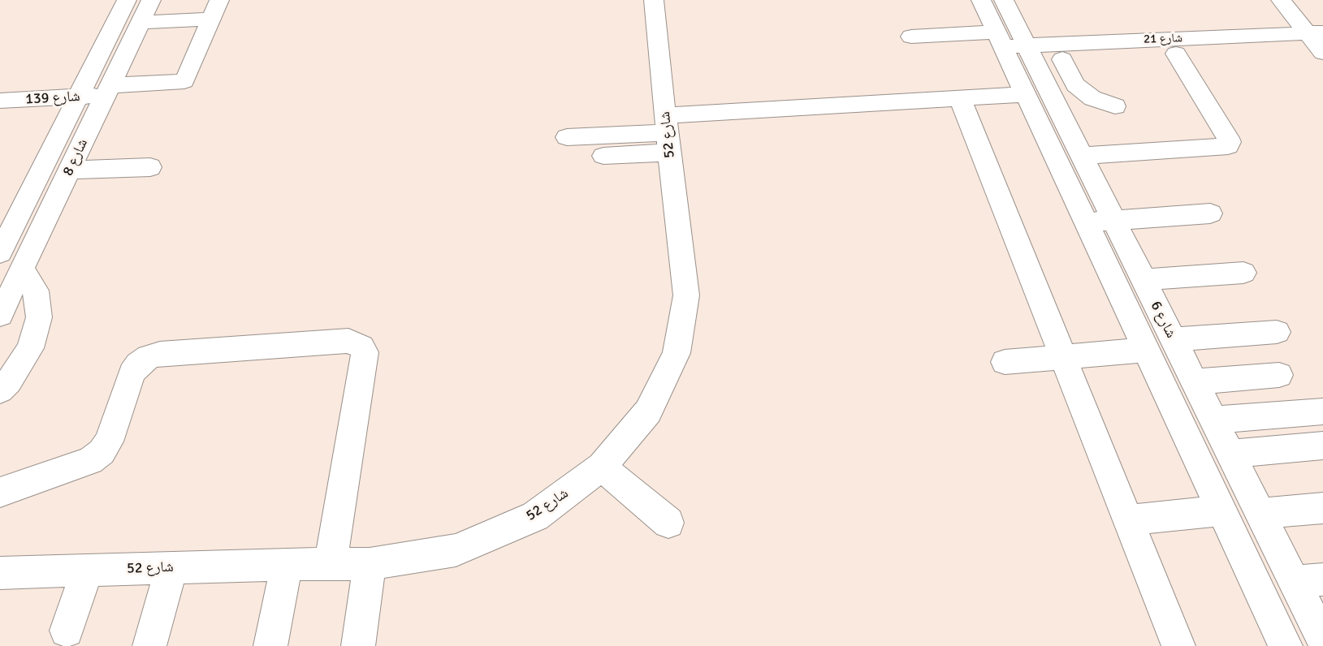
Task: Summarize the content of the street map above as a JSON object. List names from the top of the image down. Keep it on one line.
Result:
{"streets":{"street":["شارع 21","شارع 139","شارع 52","شارع 8","شارع 6"]},"crossings":[["شارع 21","شارع 6"],["شارع 139","شارع 8"]]}
